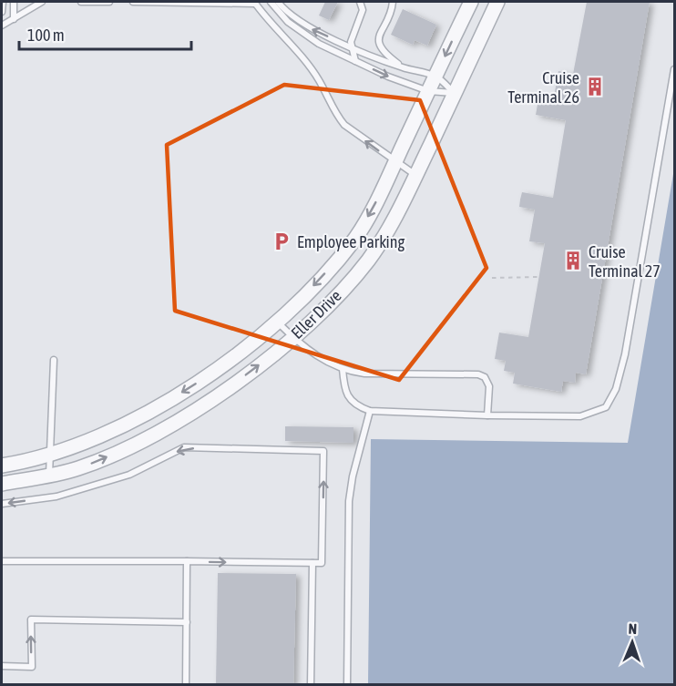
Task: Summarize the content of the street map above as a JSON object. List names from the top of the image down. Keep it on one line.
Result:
{"streets":{"street":["Eller Drive"]},"places":{"building":["Cruise Terminal 26","Cruise Terminal 27"],"parking":["Employee Parking"]},"scale_bar":"100 m","north":"top"}
